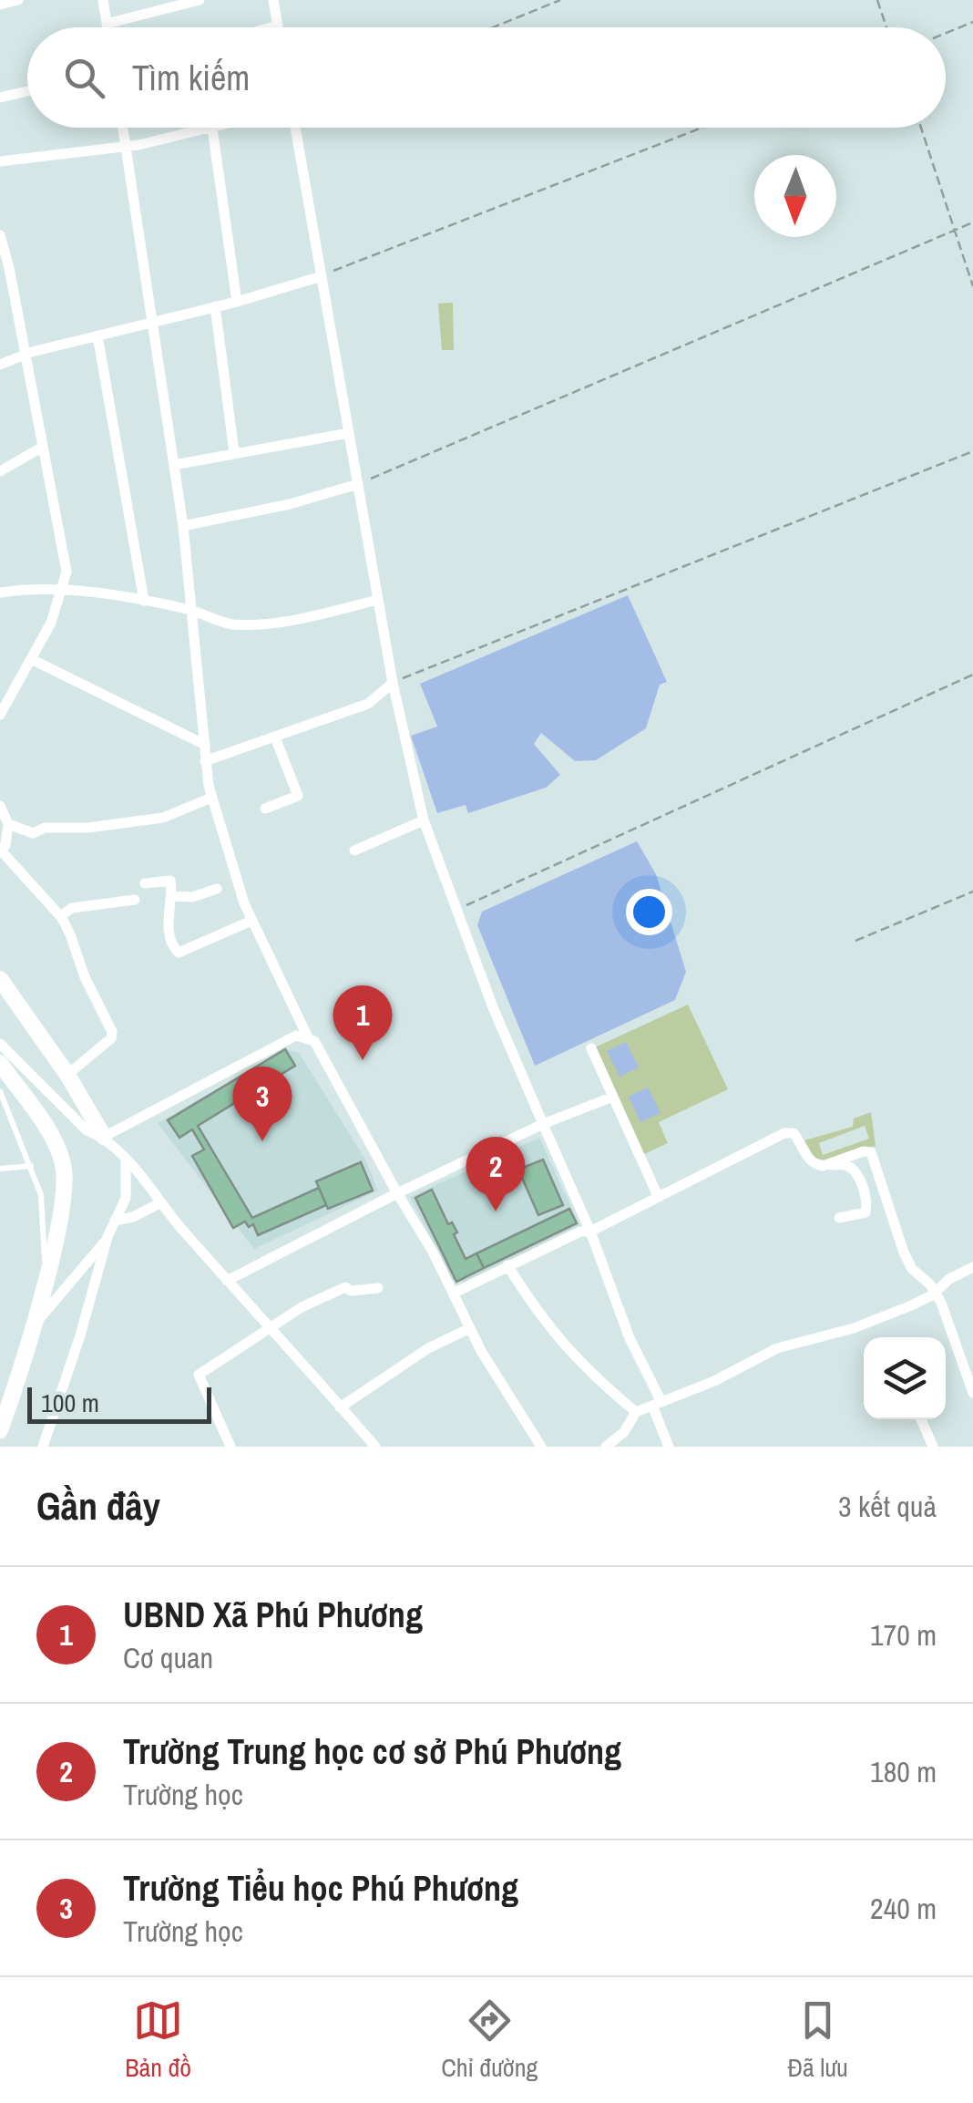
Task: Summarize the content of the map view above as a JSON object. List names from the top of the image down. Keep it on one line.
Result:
{"scale_bar":"100 m","north":"bottom","page":{"search":"Tìm kiếm","pins":["1","3","2"],"scale":"100 m","heading":["Gần đây","3 kết quả"],"list":[{"mark":"1","name":"UBND Xã Phú Phương","note":"Cơ quan","value":"170 m"},{"mark":"2","name":"Trường Trung học cơ sở Phú Phương","note":"Trường học","value":"180 m"},{"mark":"3","name":"Trường Tiểu học Phú Phương","note":"Trường học","value":"240 m"}],"nav":["Bản đồ","Chỉ đường","Đã lưu"]}}
